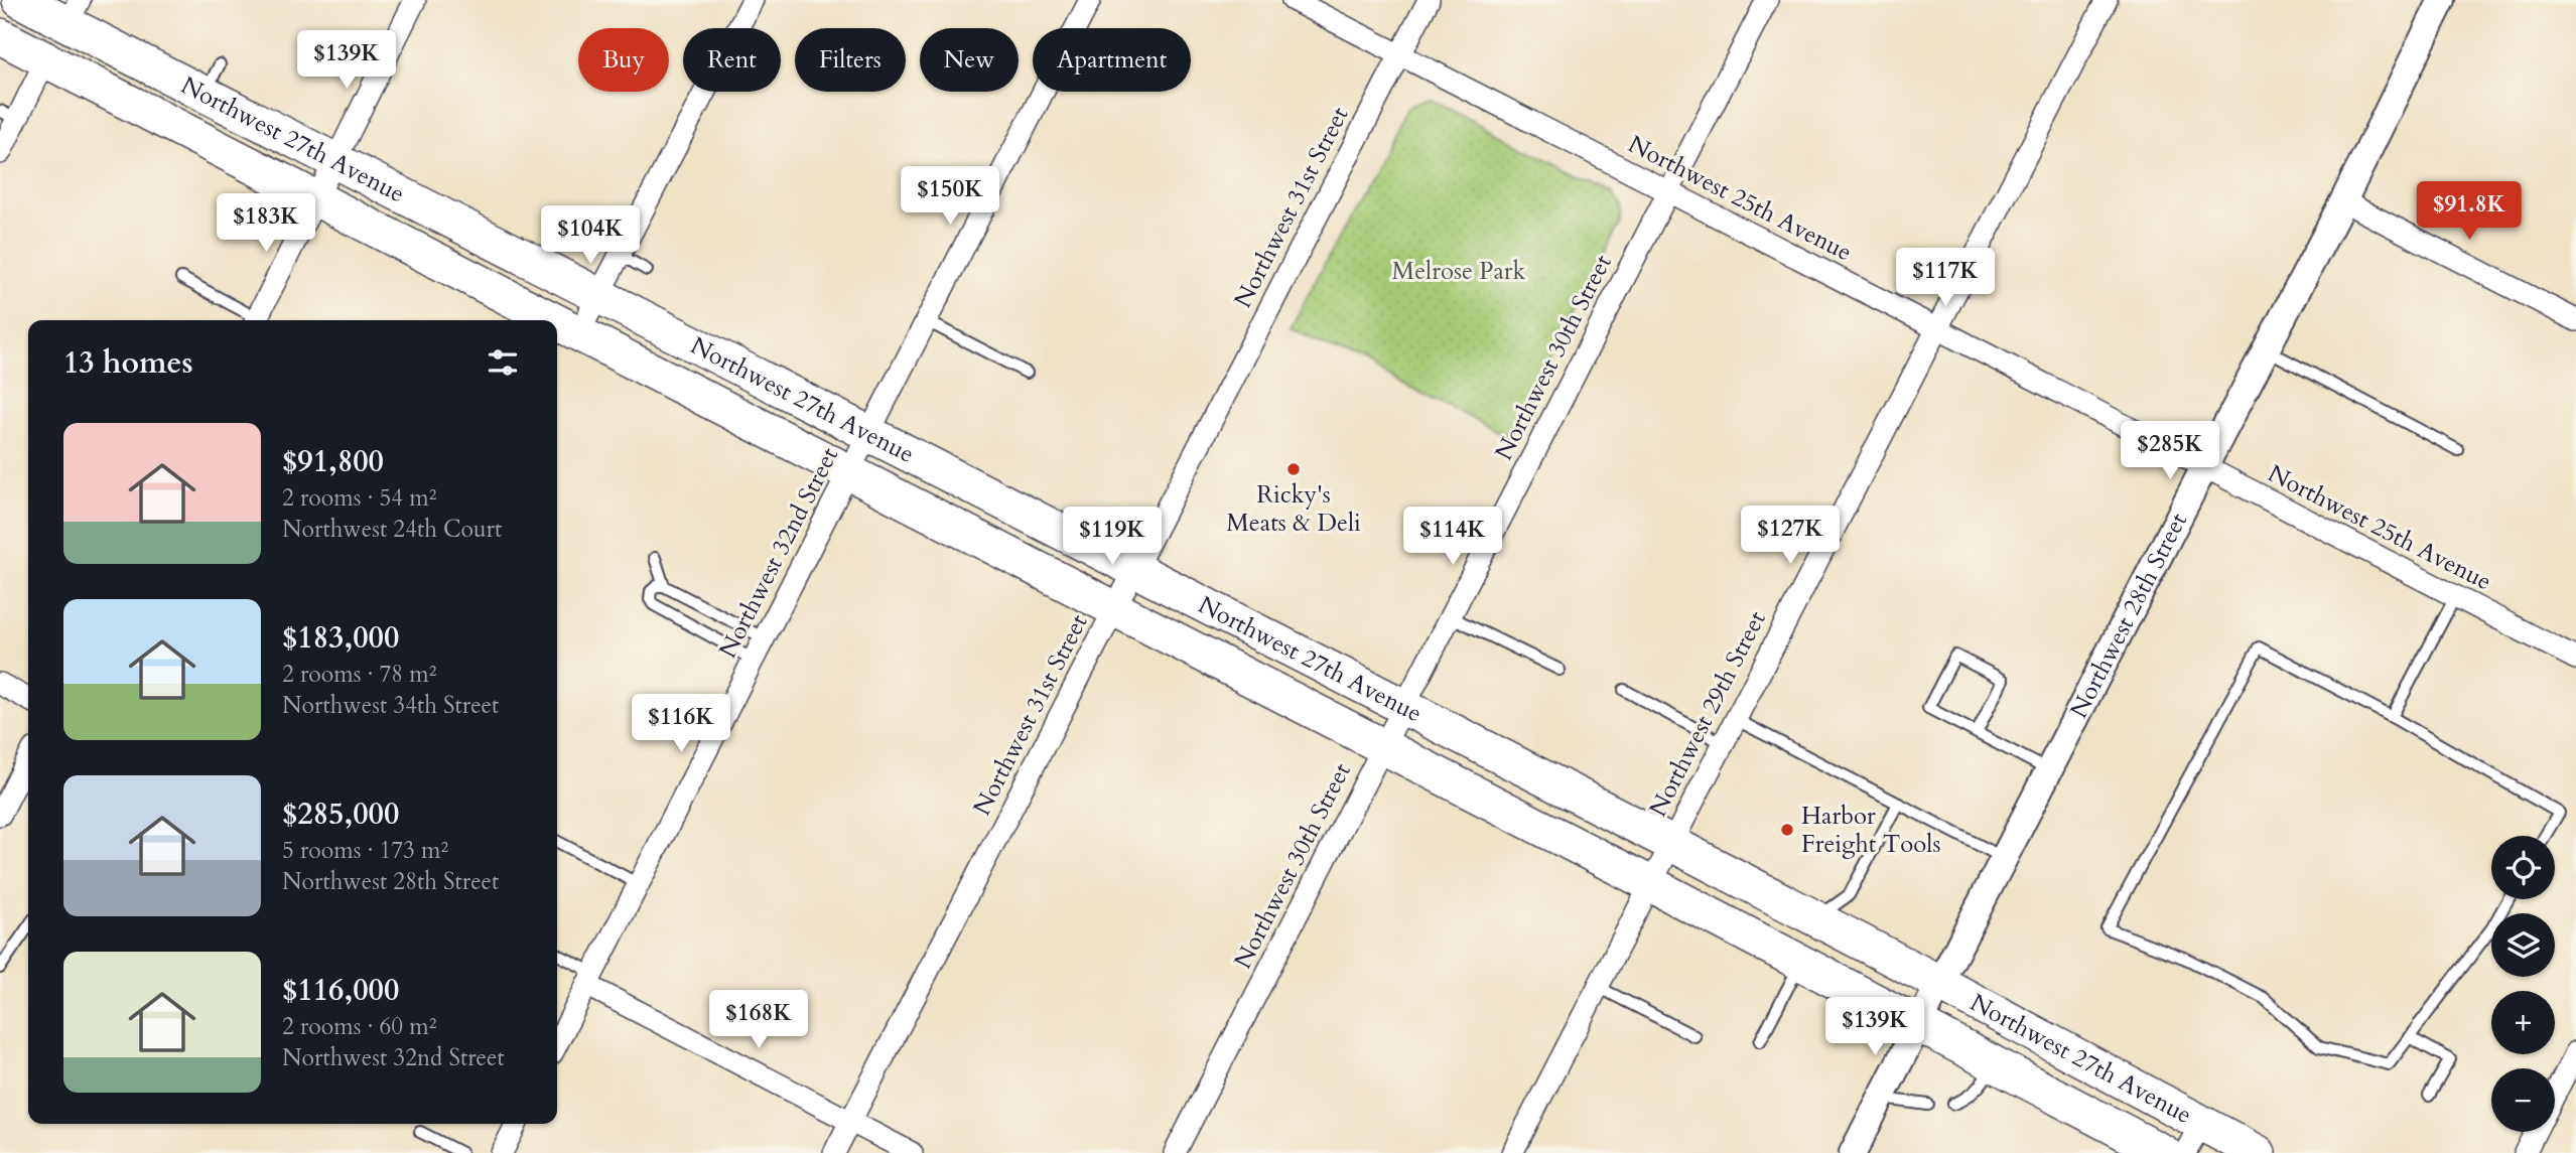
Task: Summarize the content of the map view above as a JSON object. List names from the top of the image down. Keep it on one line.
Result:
{"streets":{"highway":["Northwest 27th Avenue"],"street":["Northwest 25th Avenue","Northwest 31st Street","Northwest 30th Street","Northwest 32nd Street","Northwest 28th Street","Northwest 29th Street"]},"crossings":[["Northwest 27th Avenue","Northwest 31st Street"],["Northwest 27th Avenue","Northwest 30th Street"],["Northwest 27th Avenue","Northwest 32nd Street"],["Northwest 27th Avenue","Northwest 28th Street"],["Northwest 27th Avenue","Northwest 29th Street"],["Northwest 25th Avenue","Northwest 31st Street"],["Northwest 25th Avenue","Northwest 30th Street"],["Northwest 25th Avenue","Northwest 28th Street"],["Northwest 25th Avenue","Northwest 29th Street"]],"parks":["Melrose Park"],"places":["Ricky's Meats & Deli","Harbor Freight Tools"],"page":{"chip":["Buy","Rent","Filters","New","Apartment"],"price":["$139K","$150K","$91.8K","$183K","$104K","$117K","$285K","$127K","$119K","$114K","$116K","$168K","$139K"],"heading":"13 homes","list":[{"name":"$91,800","note":"2 rooms · 54 m² · Northwest 24th Court"},{"name":"$183,000","note":"2 rooms · 78 m² · Northwest 34th Street"},{"name":"$285,000","note":"5 rooms · 173 m² · Northwest 28th Street"},{"name":"$116,000","note":"2 rooms · 60 m² · Northwest 32nd Street"}],"map_buttons":["+","−"]}}
